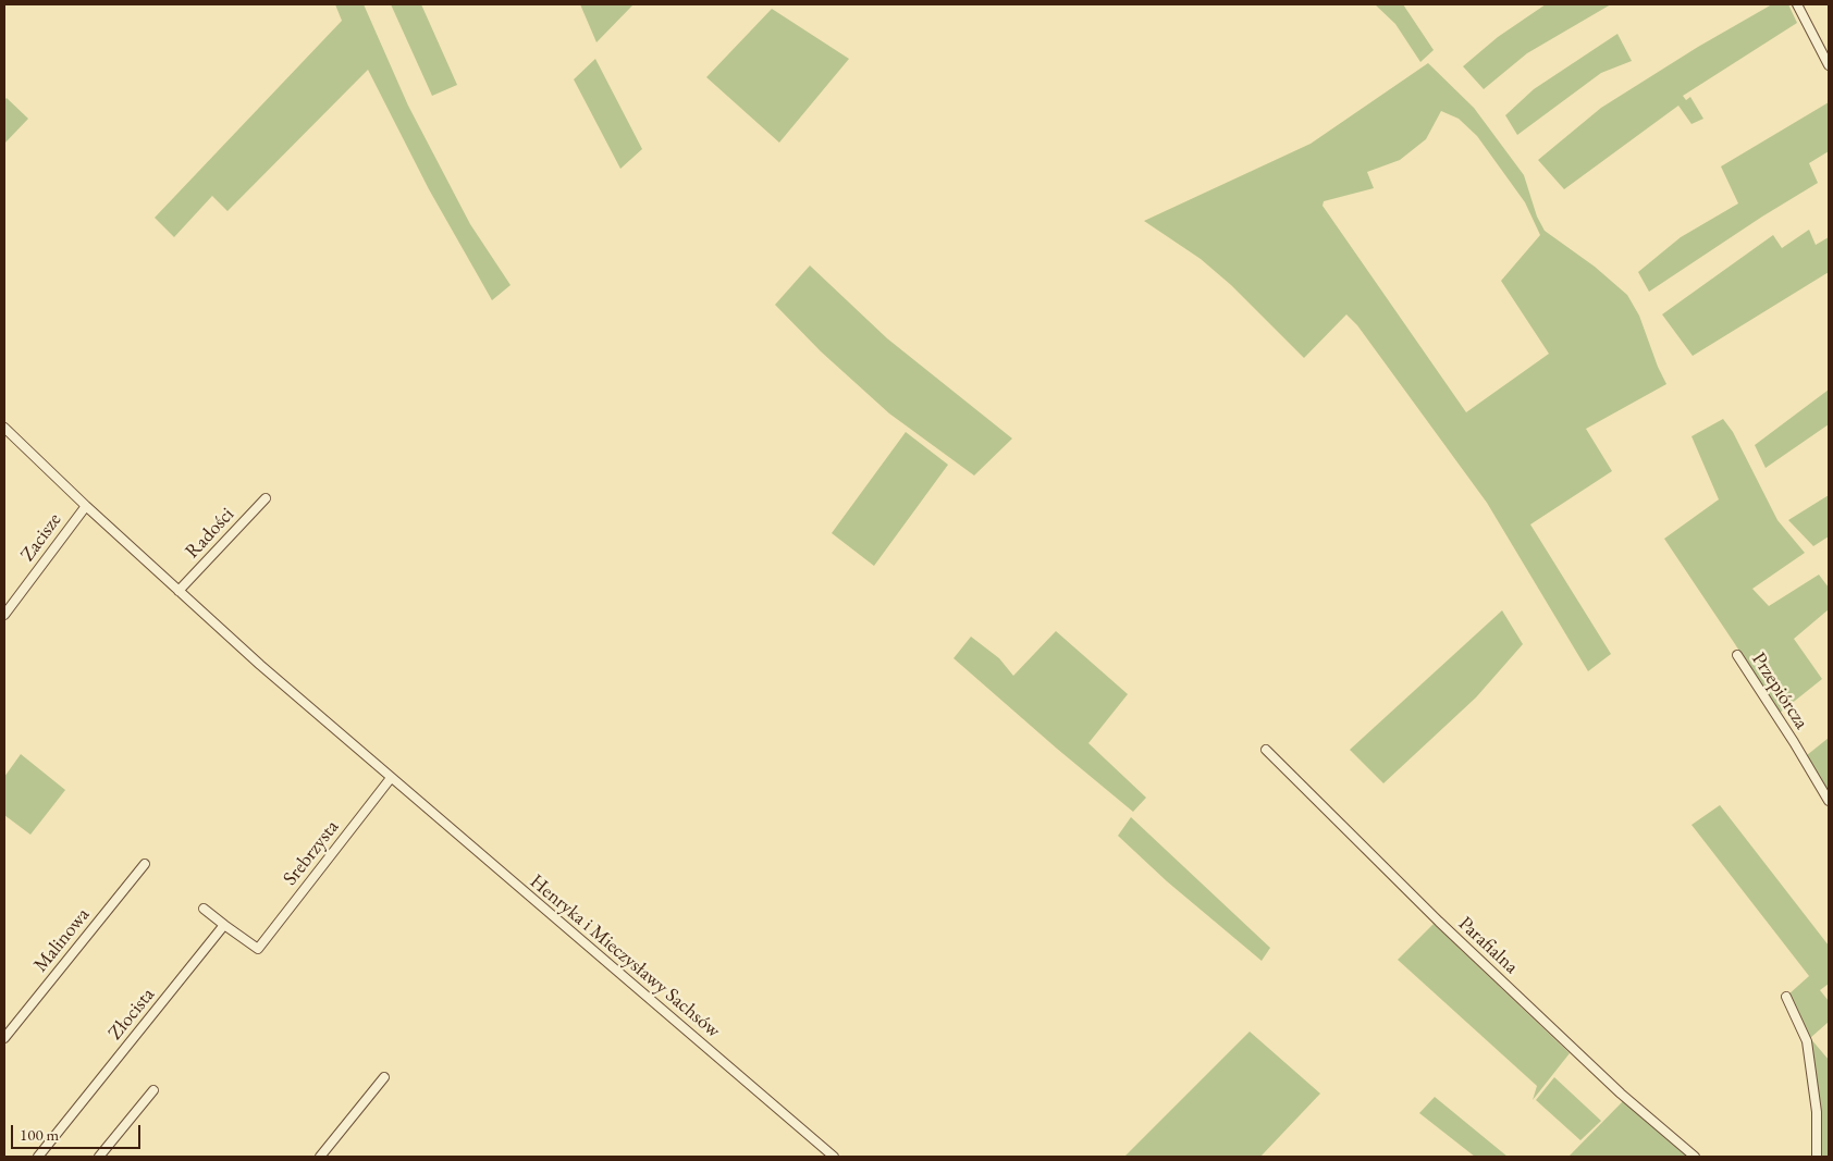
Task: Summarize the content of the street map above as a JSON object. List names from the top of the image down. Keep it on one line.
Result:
{"streets":{"street":["Radości","Zacisze","Przepiórcza","Srebrzysta","Malinowa","Parafialna","Henryka i Mieczysławy Sachsów","Złocista"]},"crossings":[["Radości","Henryka i Mieczysławy Sachsów"],["Zacisze","Henryka i Mieczysławy Sachsów"],["Srebrzysta","Henryka i Mieczysławy Sachsów"],["Srebrzysta","Złocista"]],"scale_bar":"100 m"}
